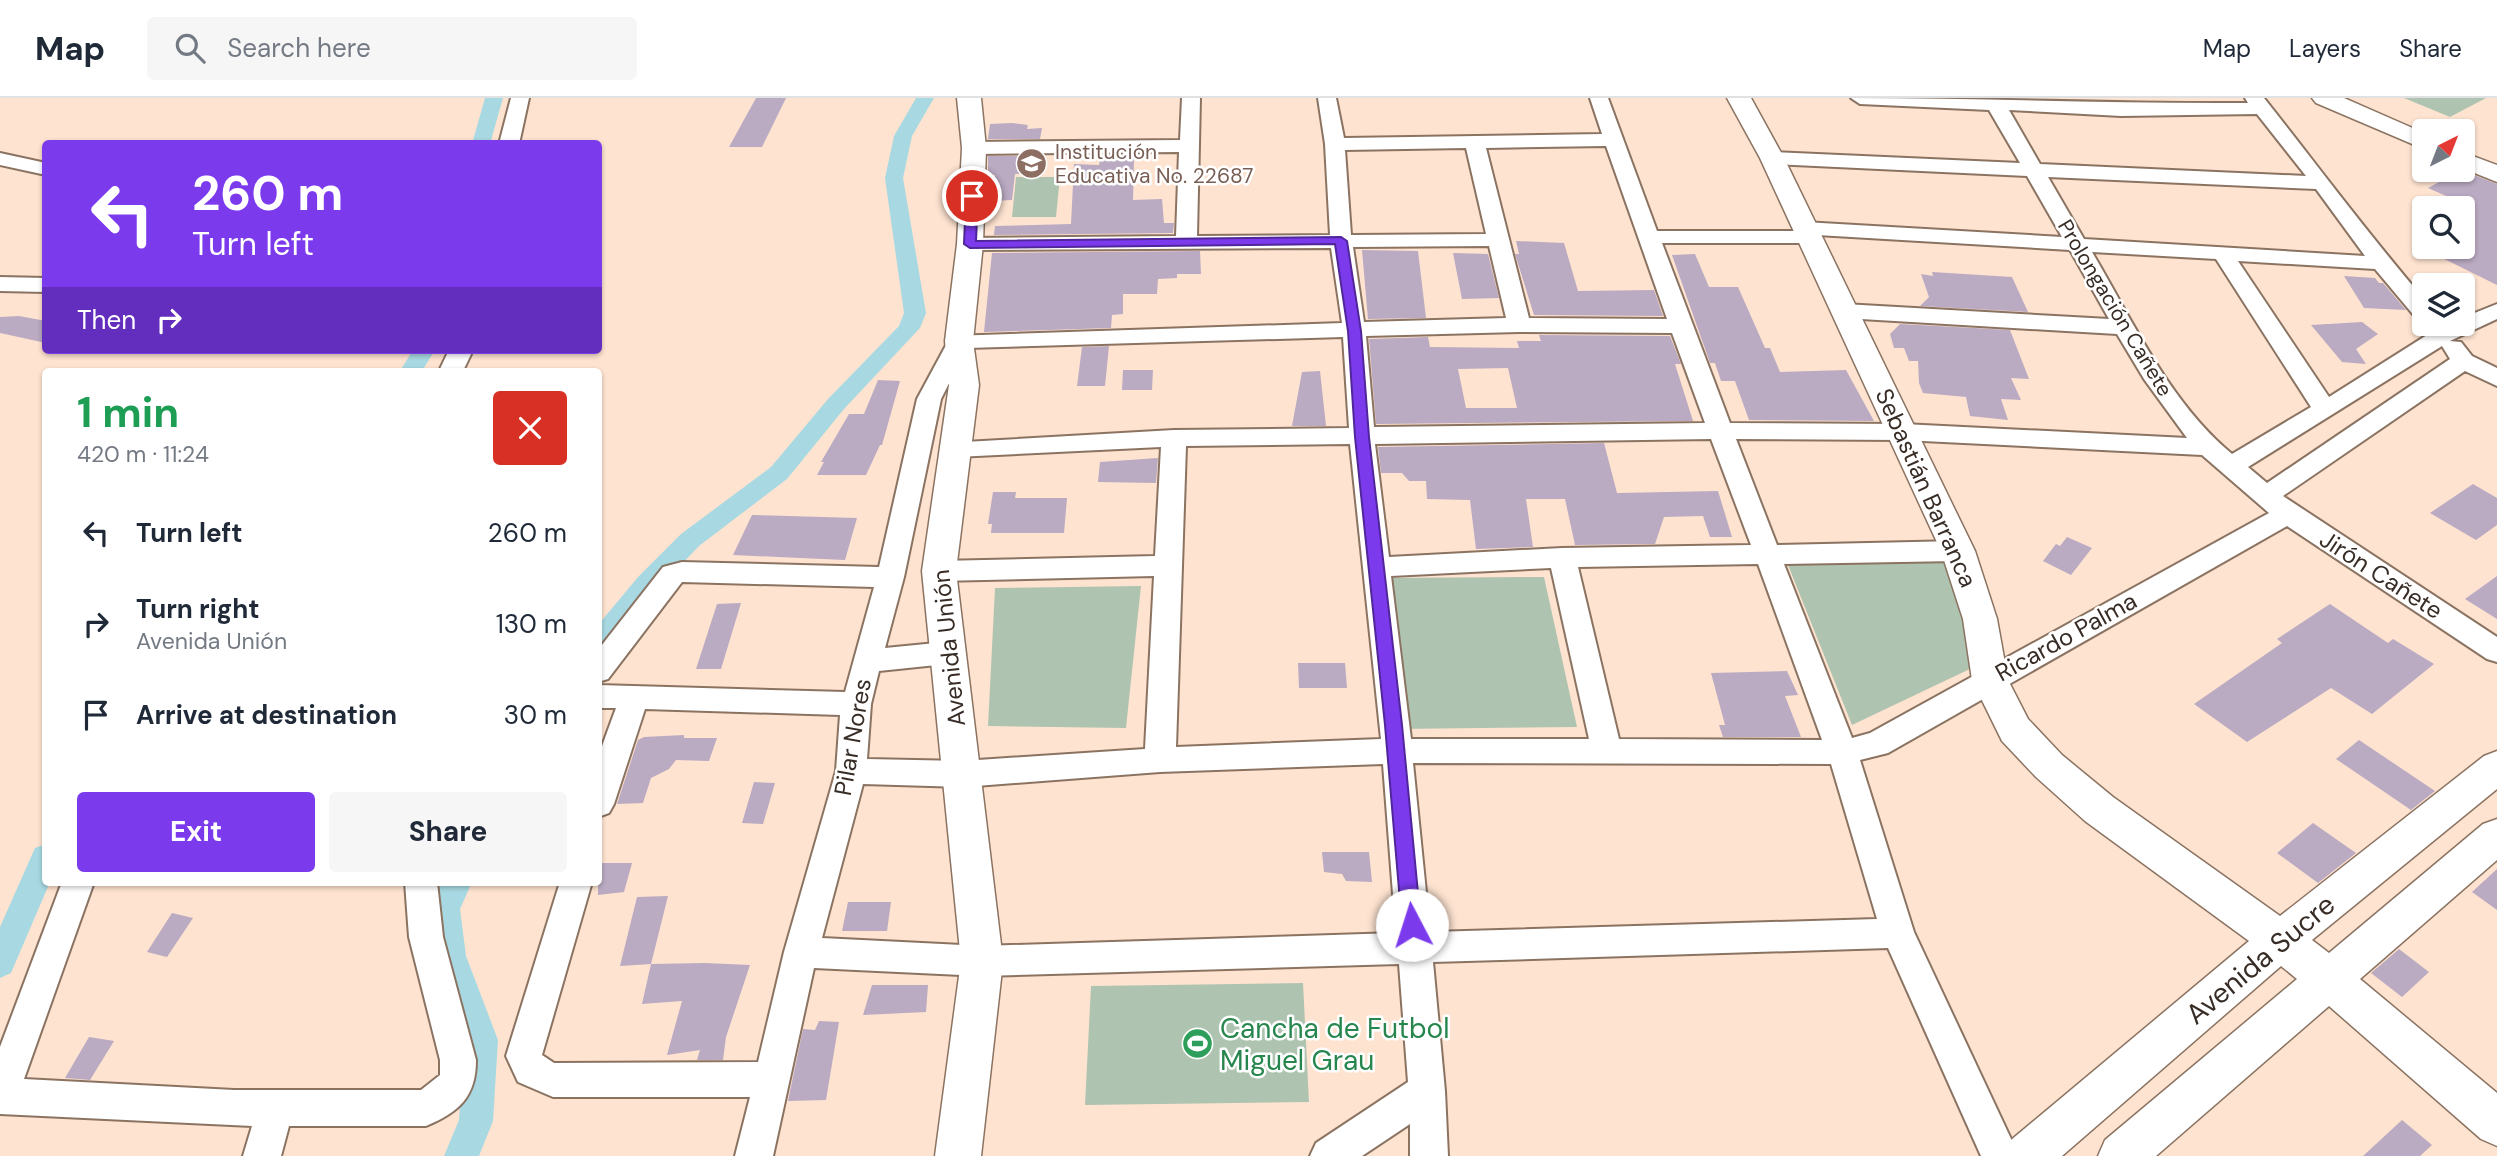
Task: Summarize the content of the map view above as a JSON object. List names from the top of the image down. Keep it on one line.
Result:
{"streets":{"street":["Prolongación Cañete","Sebastián Barranca","Jirón Cañete","Ricardo Palma","Avenida Unión","Pilar Nores","Avenida Sucre"]},"crossings":[["Prolongación Cañete","Jirón Cañete"],["Prolongación Cañete","Ricardo Palma"],["Sebastián Barranca","Ricardo Palma"],["Sebastián Barranca","Avenida Sucre"],["Jirón Cañete","Ricardo Palma"],["Ricardo Palma","Avenida Unión"],["Ricardo Palma","Pilar Nores"],["Avenida Unión","Pilar Nores"]],"places":{"school or university":["Institución Educativa No. 22687"],"sports":["Cancha de Futbol Miguel Grau"]},"north":"top right","page":{"header":"Map","search":"Search here","nav":["Map","Layers","Share"],"turn":["260 m","Turn left"],"then":"Then","heading":["1 min","420 m · 11:24"],"list":[{"name":"Turn left","value":"260 m"},{"name":"Turn right","note":"Avenida Unión","value":"130 m"},{"name":"Arrive at destination","value":"30 m"}],"buttons":["Exit","Share"]}}
